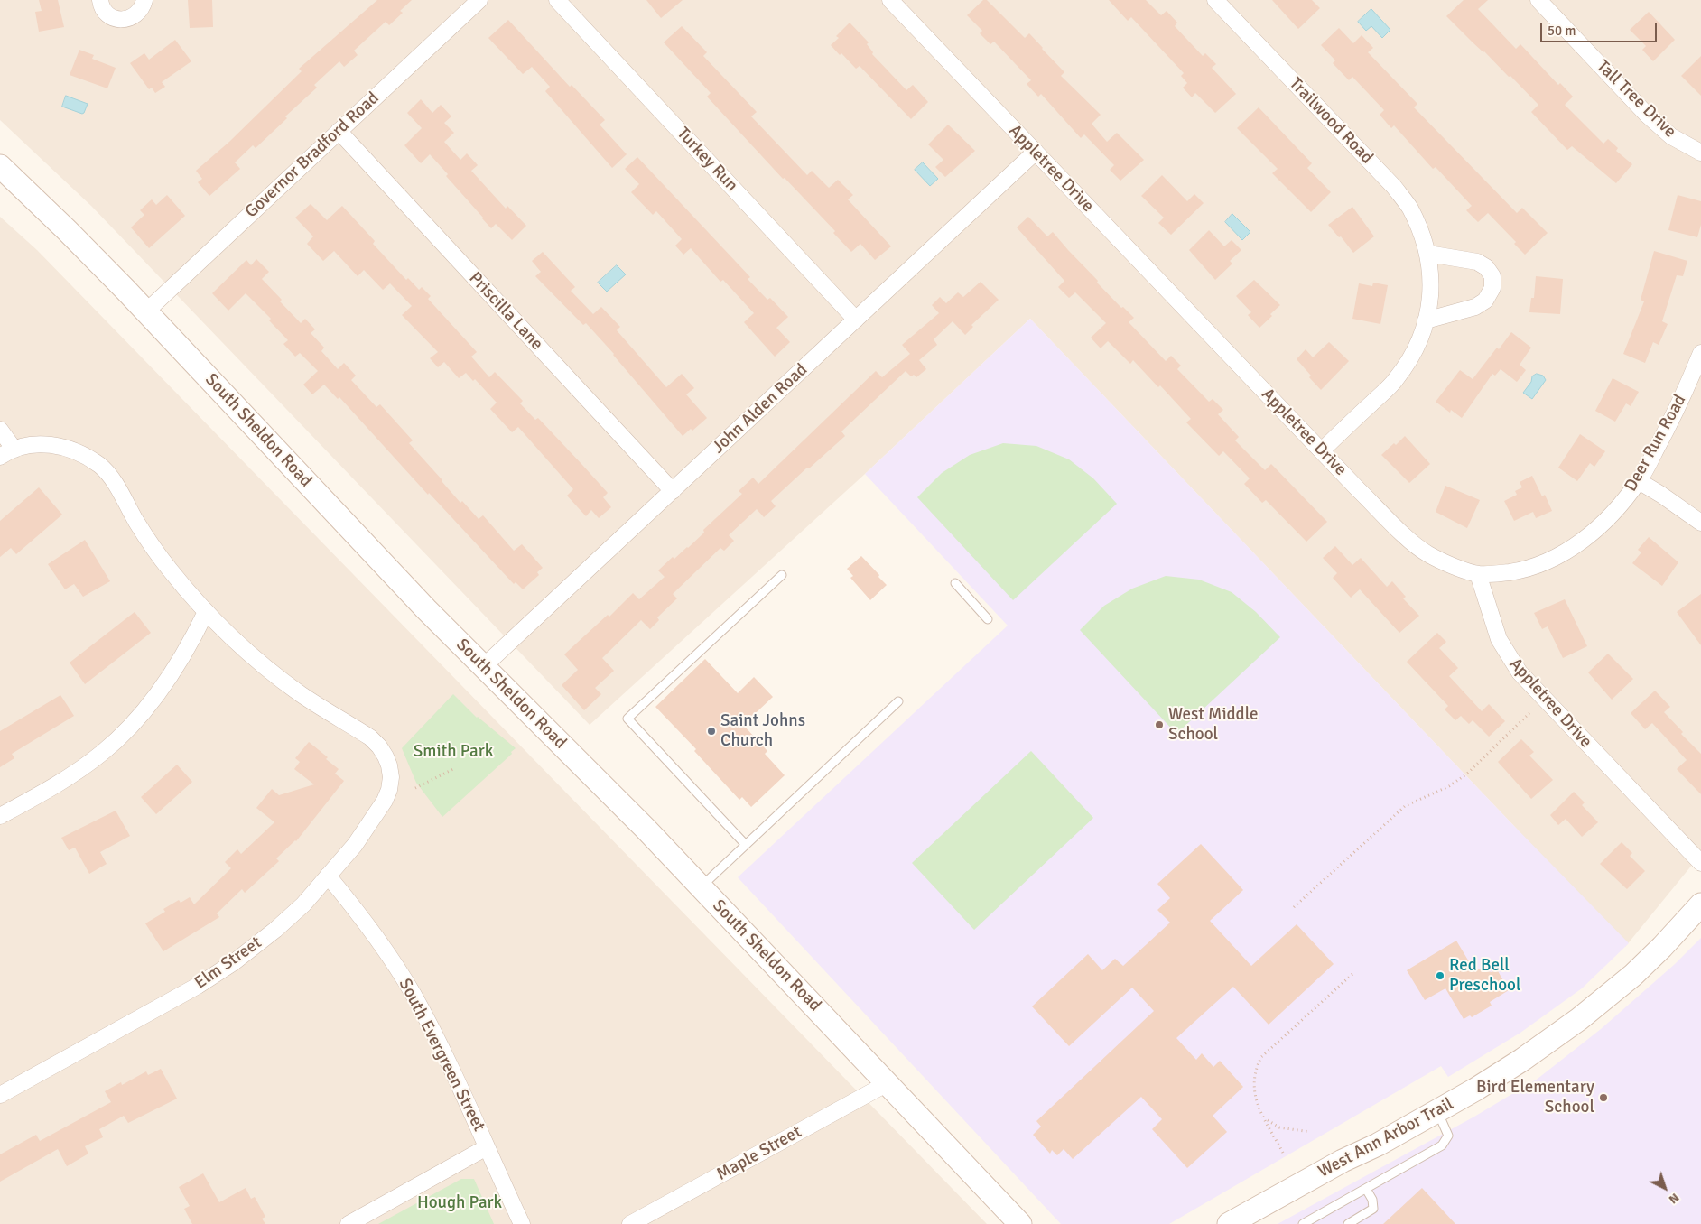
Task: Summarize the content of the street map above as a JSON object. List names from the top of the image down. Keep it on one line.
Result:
{"streets":{"main road":["South Sheldon Road","West Ann Arbor Trail"],"street":["Tall Tree Drive","Trailwood Road","Governor Bradford Road","Turkey Run","Appletree Drive","Priscilla Lane","John Alden Road","Deer Run Road","Elm Street","South Evergreen Street","Maple Street"]},"crossings":[["Trailwood Road","Appletree Drive"],["Governor Bradford Road","Priscilla Lane"],["Governor Bradford Road","South Sheldon Road"],["Turkey Run","John Alden Road"],["Appletree Drive","John Alden Road"],["Appletree Drive","Deer Run Road"],["Priscilla Lane","John Alden Road"],["John Alden Road","South Sheldon Road"],["South Sheldon Road","Maple Street"],["Elm Street","South Evergreen Street"]],"parks":["Smith Park","Hough Park"],"places":["West Middle School","Saint Johns Church","Red Bell Preschool","Bird Elementary School"],"scale_bar":"50 m","north":"bottom right"}
